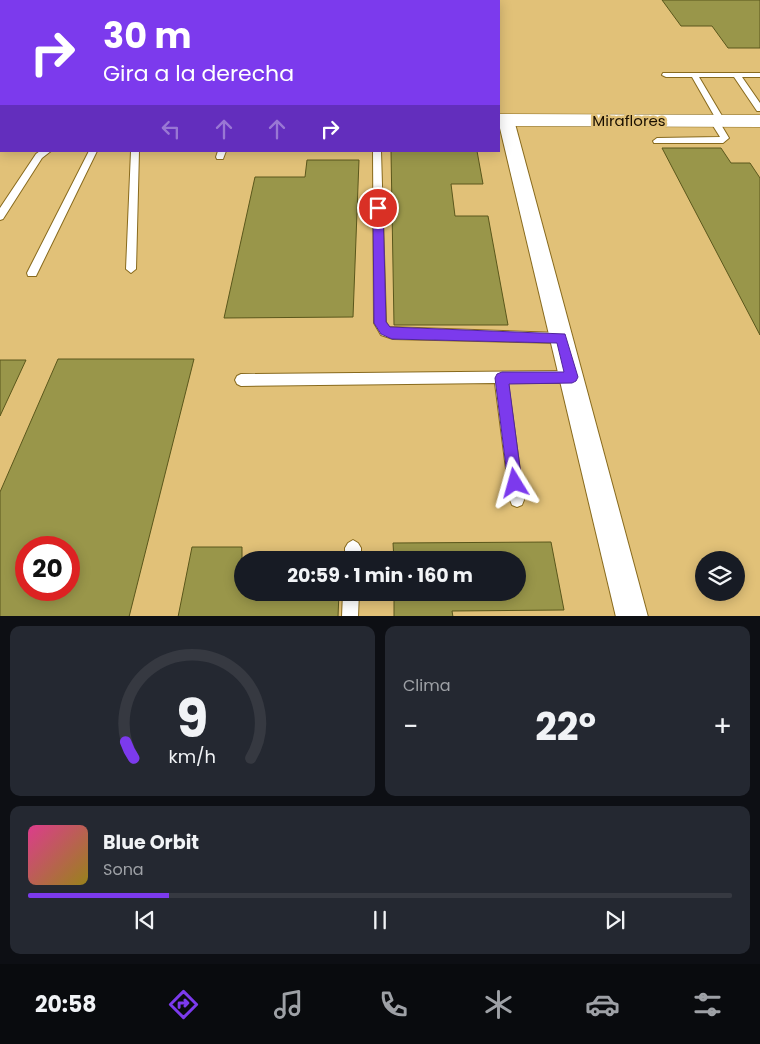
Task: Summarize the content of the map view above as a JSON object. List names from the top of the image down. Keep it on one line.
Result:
{"streets":{"street":["Miraflores"]},"page":{"turn":["30 m","Gira a la derecha"],"limit":"20","trip":"20:59 · 1 min · 160 m","tile":"Clima","heat":["−","22°","+"],"song":["Blue Orbit","Sona"],"tabs":"20:58","gauge":["9","km/h"]}}
